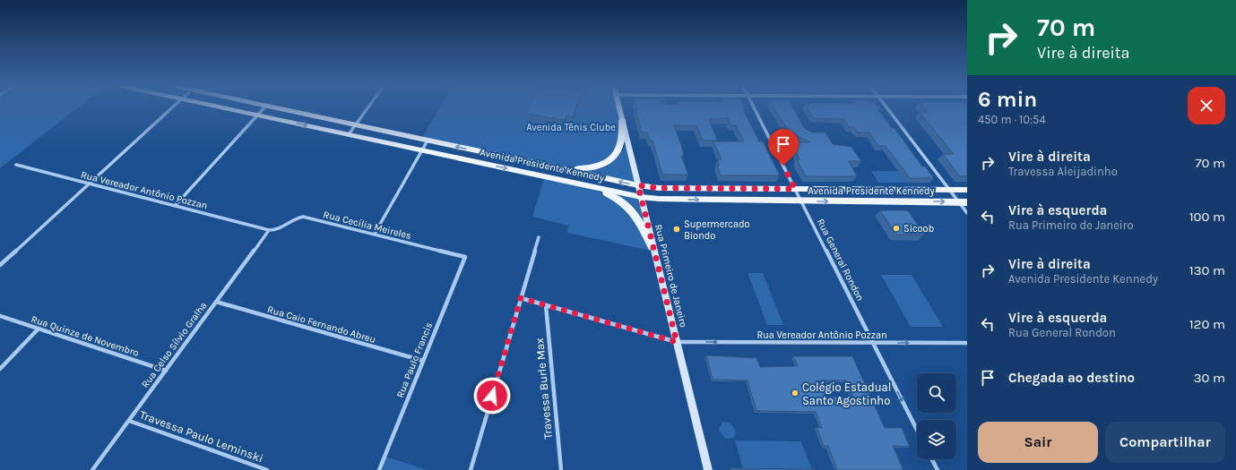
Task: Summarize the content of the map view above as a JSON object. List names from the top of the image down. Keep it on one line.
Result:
{"streets":{"main road":["Avenida Presidente Kennedy"],"street":["Rua Vereador Antônio Pozzan","Rua Cecília Meireles","Rua General Rondon","Rua Primeiro de Janeiro","Rua Caio Fernando Abreu","Rua Quinze de Novembro","Rua Celso Sílvio Gralha","Rua Paulo Francis","Travessa Burle Max","Travessa Paulo Leminski"]},"crossings":[["Avenida Presidente Kennedy","Rua General Rondon"],["Avenida Presidente Kennedy","Rua Primeiro de Janeiro"],["Rua Vereador Antônio Pozzan","Rua Cecília Meireles"],["Rua Vereador Antônio Pozzan","Rua General Rondon"],["Rua Vereador Antônio Pozzan","Rua Primeiro de Janeiro"],["Rua Vereador Antônio Pozzan","Rua Celso Sílvio Gralha"],["Rua Vereador Antônio Pozzan","Travessa Burle Max"],["Rua Cecília Meireles","Rua Celso Sílvio Gralha"],["Rua Cecília Meireles","Rua Paulo Francis"],["Rua Caio Fernando Abreu","Rua Celso Sílvio Gralha"],["Rua Caio Fernando Abreu","Rua Paulo Francis"],["Rua Quinze de Novembro","Rua Celso Sílvio Gralha"],["Rua Celso Sílvio Gralha","Travessa Paulo Leminski"]],"one_way":["Rua Vereador Antônio Pozzan"],"parks":["Avenida Tênis Clube"],"places":["Sicoob","Supermercado Biondo","Colégio Estadual Santo Agostinho"],"page":{"turn":["70 m","Vire à direita"],"heading":["6 min","450 m · 10:54"],"list":[{"name":"Vire à direita","note":"Travessa Aleijadinho","value":"70 m"},{"name":"Vire à esquerda","note":"Rua Primeiro de Janeiro","value":"100 m"},{"name":"Vire à direita","note":"Avenida Presidente Kennedy","value":"130 m"},{"name":"Vire à esquerda","note":"Rua General Rondon","value":"120 m"},{"name":"Chegada ao destino","value":"30 m"}],"buttons":["Sair","Compartilhar"]}}
